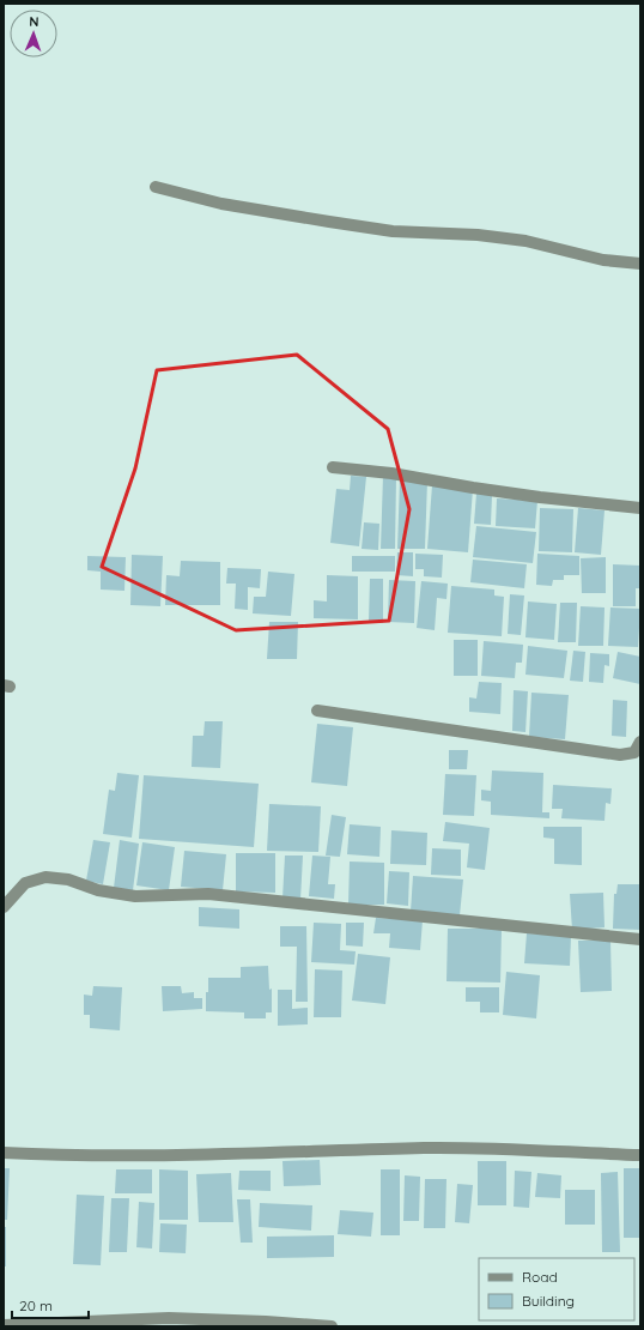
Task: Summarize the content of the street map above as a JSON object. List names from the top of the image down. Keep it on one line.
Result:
{"legend":["Road","Building"],"scale_bar":"20 m","north":"top"}
